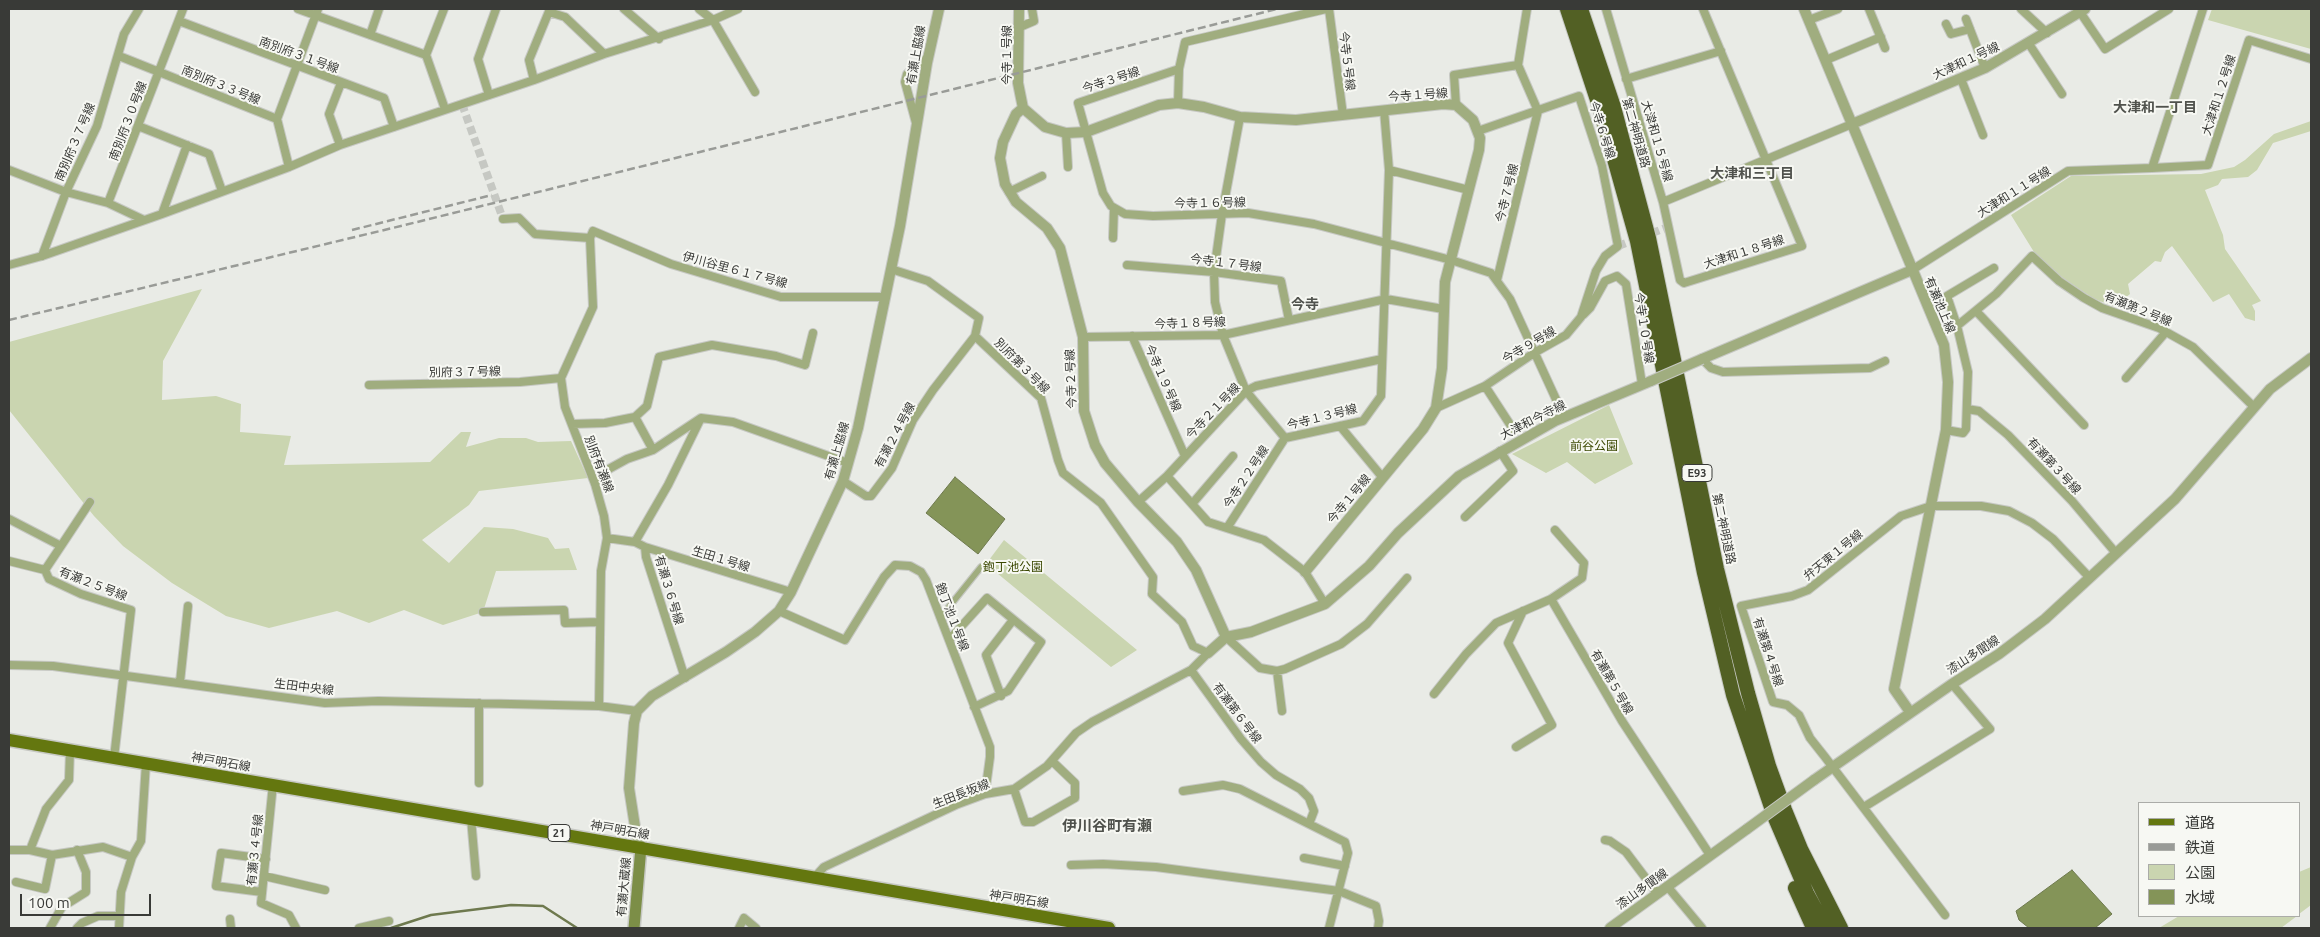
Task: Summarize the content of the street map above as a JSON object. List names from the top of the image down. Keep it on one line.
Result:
{"streets":{"highway":["第二神明道路","E93"],"main road":["神戸明石線","21","有瀬大蔵線"],"street":["南別府３１号線","有瀬上脇線","今寺１号線","今寺５号線","大津和１号線","今寺３号線","南別府３３号線","大津和１２号線","南別府３０号線","今寺６号線","大津和１５号線","南別府３７号線","大津和１１号線","今寺７号線","今寺１６号線","大津和１８号線","今寺１７号線","伊川谷里６１７号線","有瀬池上線","有瀬第２号線","今寺１８号線","今寺１０号線","今寺９号線","別府第３号線","別府３７号線","今寺１９号線","今寺２号線","今寺２１号線","今寺１３号線","大津和今寺線","有瀬２４号線","別府有瀬線","有瀬第３号線","今寺２２号線","弁天東１号線","生田１号線","有瀬２５号線","有瀬３６号線","鉋丁池１号線","有瀬第４号線","漆山多聞線","有瀬第５号線","生田中央線","有瀬第６号線","生田長坂線","有瀬３４号線"]},"crossings":[["南別府３１号線","南別府３０号線"],["有瀬上脇線","伊川谷里６１７号線"],["有瀬上脇線","有瀬２４号線"],["有瀬上脇線","生田１号線"],["有瀬上脇線","有瀬３６号線"],["有瀬上脇線","鉋丁池１号線"],["有瀬上脇線","生田中央線"],["今寺１号線","今寺５号線"],["今寺１号線","今寺３号線"],["今寺１号線","今寺６号線"],["今寺１号線","今寺１６号線"],["今寺１号線","今寺１８号線"],["今寺１号線","今寺９号線"],["今寺１号線","今寺２号線"],["今寺１号線","今寺１３号線"],["大津和１号線","大津和１５号線"],["大津和１号線","有瀬池上線"],["南別府３３号線","南別府３０号線"],["南別府３３号線","南別府３７号線"],["大津和１２号線","大津和１１号線"],["今寺６号線","今寺７号線"],["今寺６号線","今寺９号線"],["大津和１５号線","大津和１８号線"],["大津和１５号線","有瀬池上線"],["大津和１１号線","有瀬池上線"],["大津和１１号線","大津和今寺線"],["今寺７号線","今寺１６号線"],["今寺１６号線","今寺１３号線"],["今寺１７号線","今寺１８号線"],["今寺１７号線","今寺１３号線"],["有瀬池上線","大津和今寺線"],["有瀬池上線","弁天東１号線"],["有瀬池上線","漆山多聞線"],["有瀬第２号線","漆山多聞線"],["今寺１８号線","今寺１９号線"],["今寺１８号線","今寺２号線"],["今寺１８号線","今寺１３号線"],["今寺１０号線","今寺９号線"],["今寺１０号線","大津和今寺線"],["別府第３号線","有瀬２４号線"],["別府第３号線","生田長坂線"],["別府３７号線","別府有瀬線"],["今寺１９号線","今寺２１号線"],["今寺２号線","今寺２１号線"],["今寺２号線","大津和今寺線"],["今寺２１号線","今寺１３号線"],["今寺１３号線","今寺２２号線"],["別府有瀬線","有瀬３６号線"],["別府有瀬線","生田中央線"],["有瀬第３号線","漆山多聞線"],["弁天東１号線","有瀬第４号線"],["弁天東１号線","漆山多聞線"],["生田１号線","有瀬３６号線"],["有瀬２５号線","生田中央線"],["鉋丁池１号線","生田長坂線"],["有瀬第４号線","漆山多聞線"],["漆山多聞線","有瀬第５号線"],["有瀬第６号線","生田長坂線"],["神戸明石線","生田長坂線"],["神戸明石線","有瀬３４号線"],["神戸明石線","有瀬大蔵線"]],"districts":["大津和一丁目","大津和三丁目","今寺","伊川谷町有瀬"],"parks":["前谷公園","鉋丁池公園"],"legend":["道路","鉄道","公園","水域"],"scale_bar":"100 m"}
